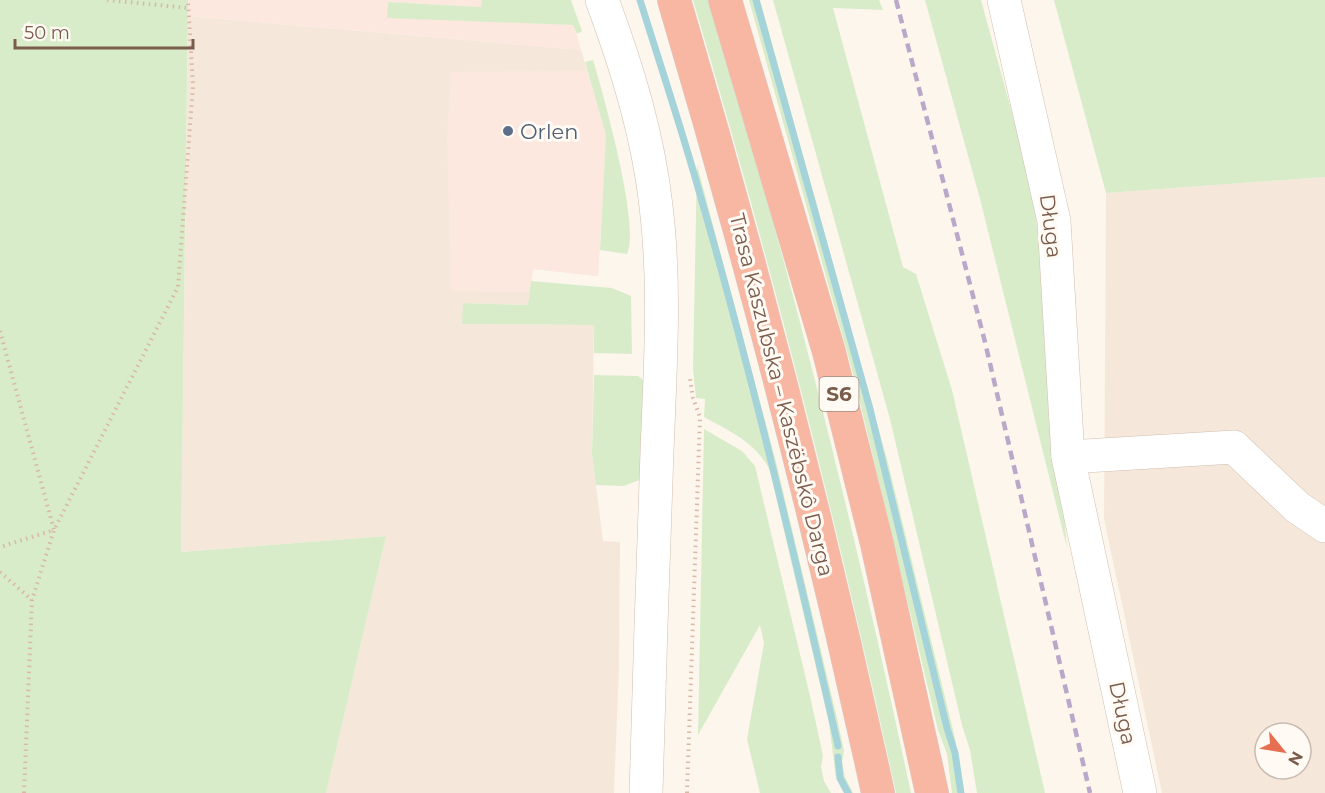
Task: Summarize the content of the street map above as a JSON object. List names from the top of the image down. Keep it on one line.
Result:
{"streets":{"highway":["S6","Trasa Kaszubska – Kaszëbskô Darga"],"street":["Długa"]},"places":["Orlen"],"scale_bar":"50 m","north":"bottom right"}
